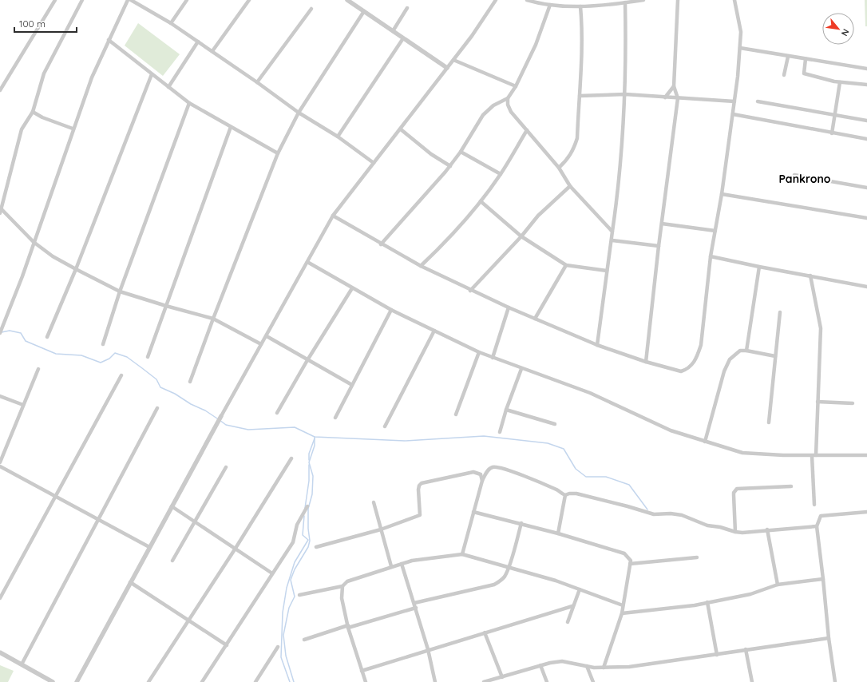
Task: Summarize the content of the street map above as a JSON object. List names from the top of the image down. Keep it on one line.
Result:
{"districts":["Pankrono"],"scale_bar":"100 m","north":"bottom right"}
